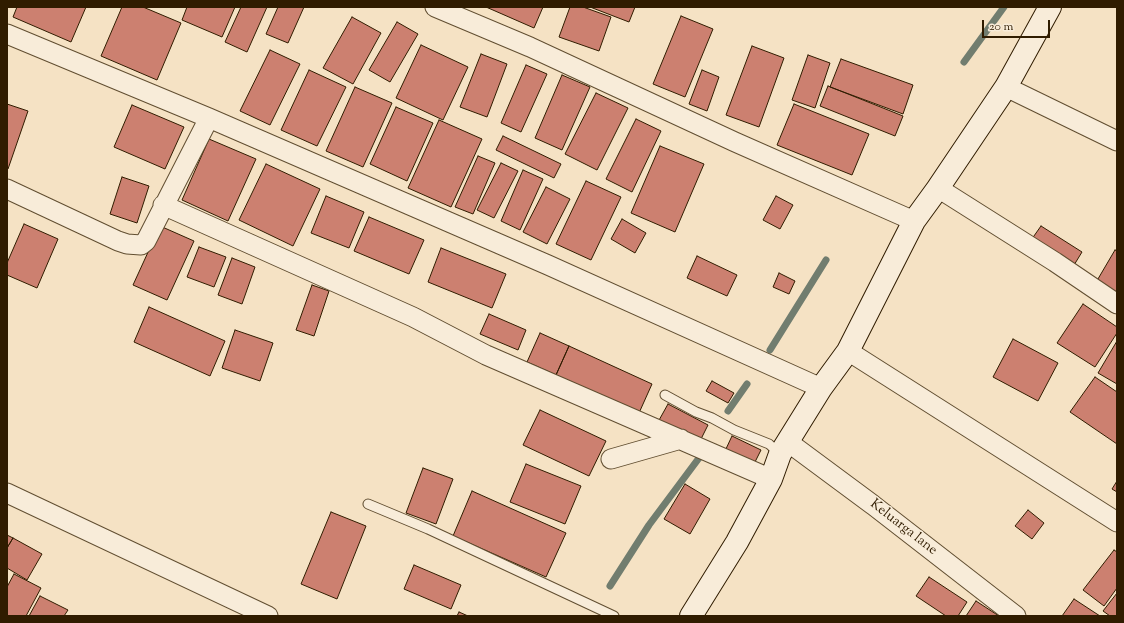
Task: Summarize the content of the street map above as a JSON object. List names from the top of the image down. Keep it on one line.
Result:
{"streets":{"street":["Keluarga lane"]},"scale_bar":"20 m"}
